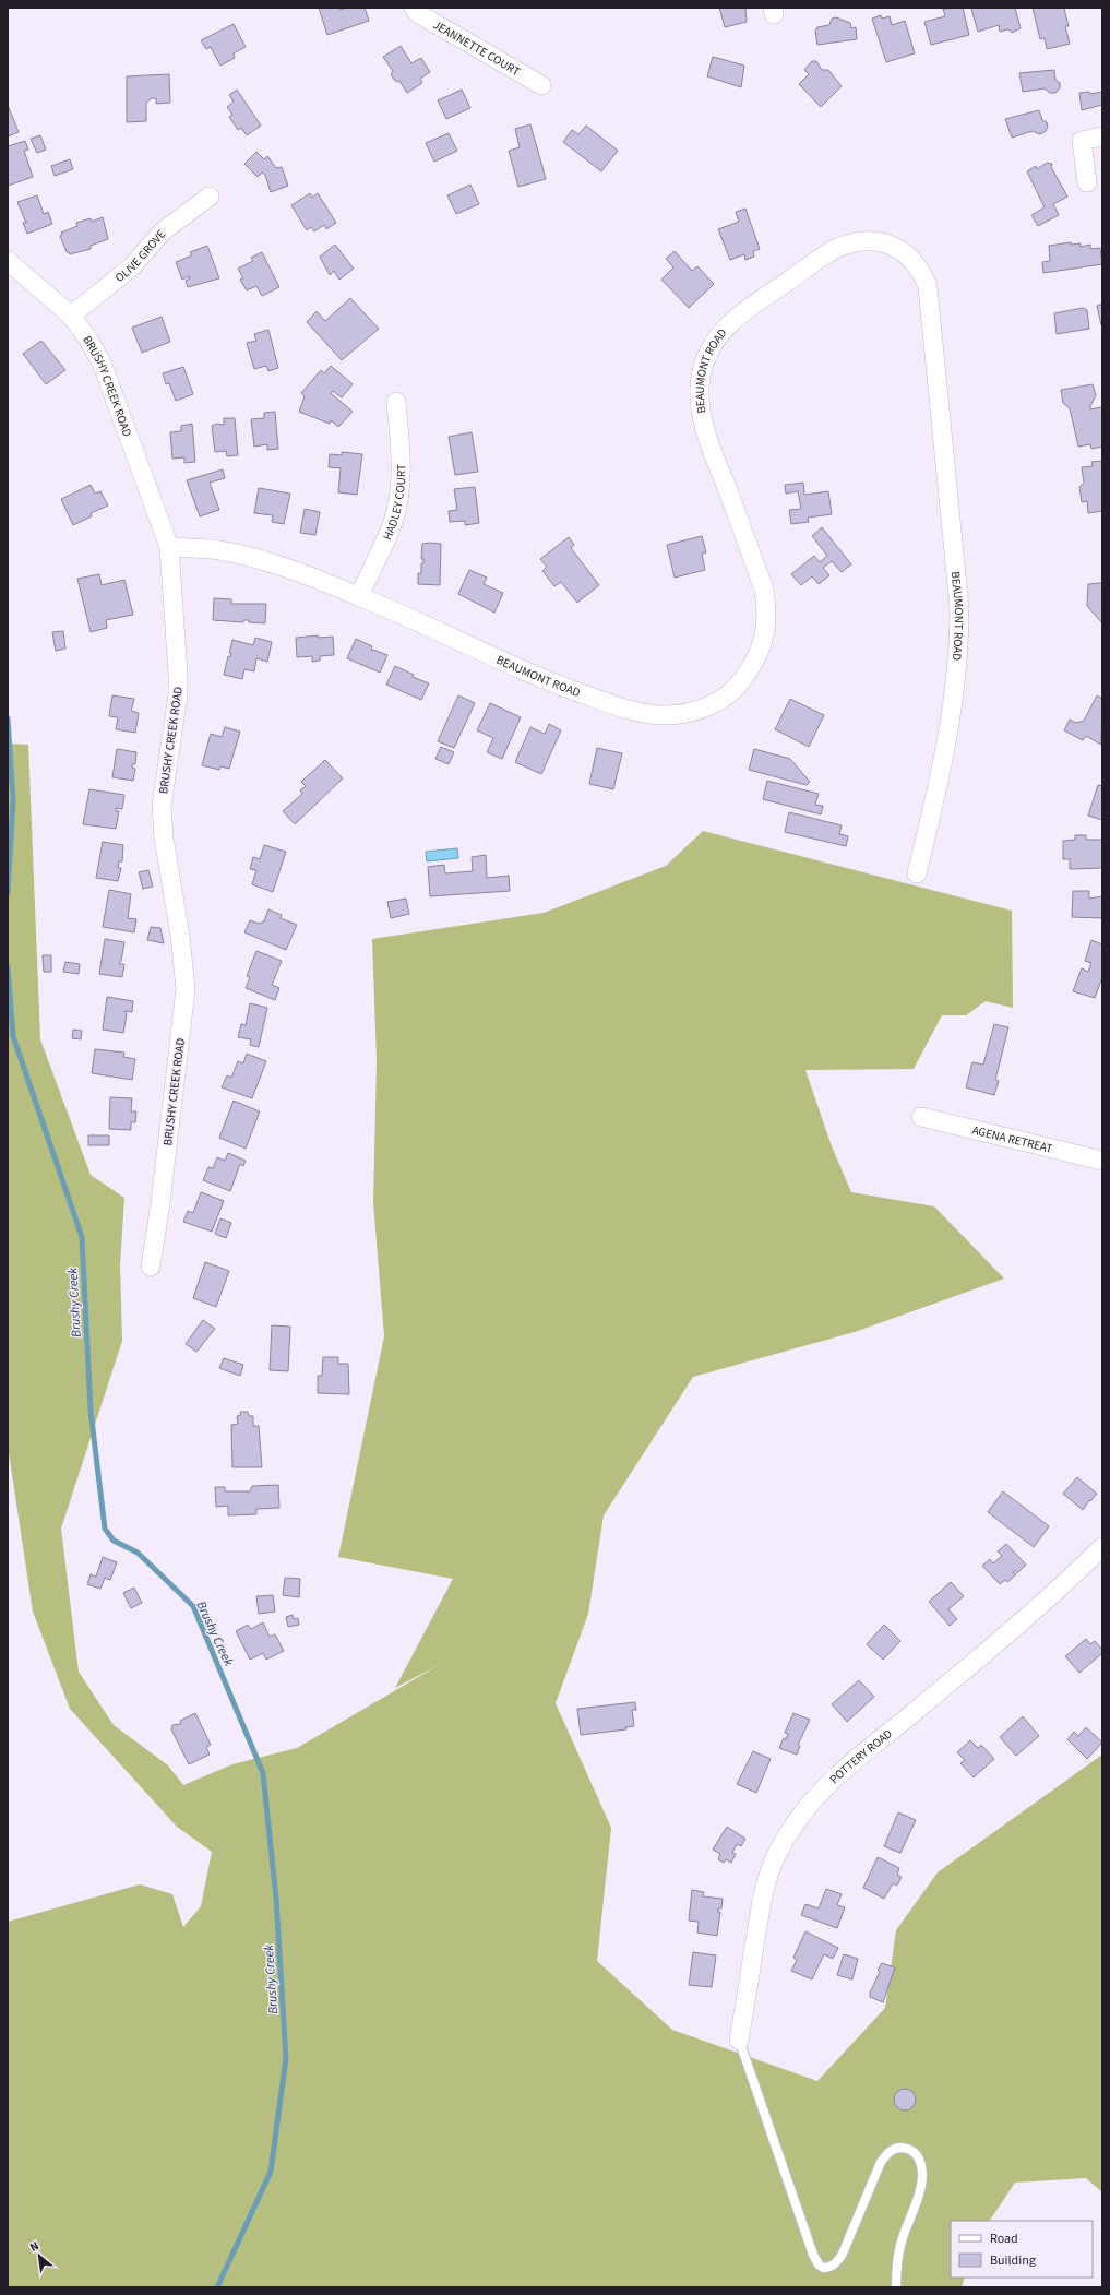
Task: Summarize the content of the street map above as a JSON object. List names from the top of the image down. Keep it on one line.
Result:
{"streets":{"street":["JEANNETTE COURT","OLIVE GROVE","BEAUMONT ROAD","BRUSHY CREEK ROAD","HADLEY COURT","AGENA RETREAT","POTTERY ROAD"]},"crossings":[["OLIVE GROVE","BRUSHY CREEK ROAD"],["BEAUMONT ROAD","BRUSHY CREEK ROAD"],["BEAUMONT ROAD","HADLEY COURT"]],"water":["Brushy Creek"],"legend":["Road","Building"],"north":"top left"}
